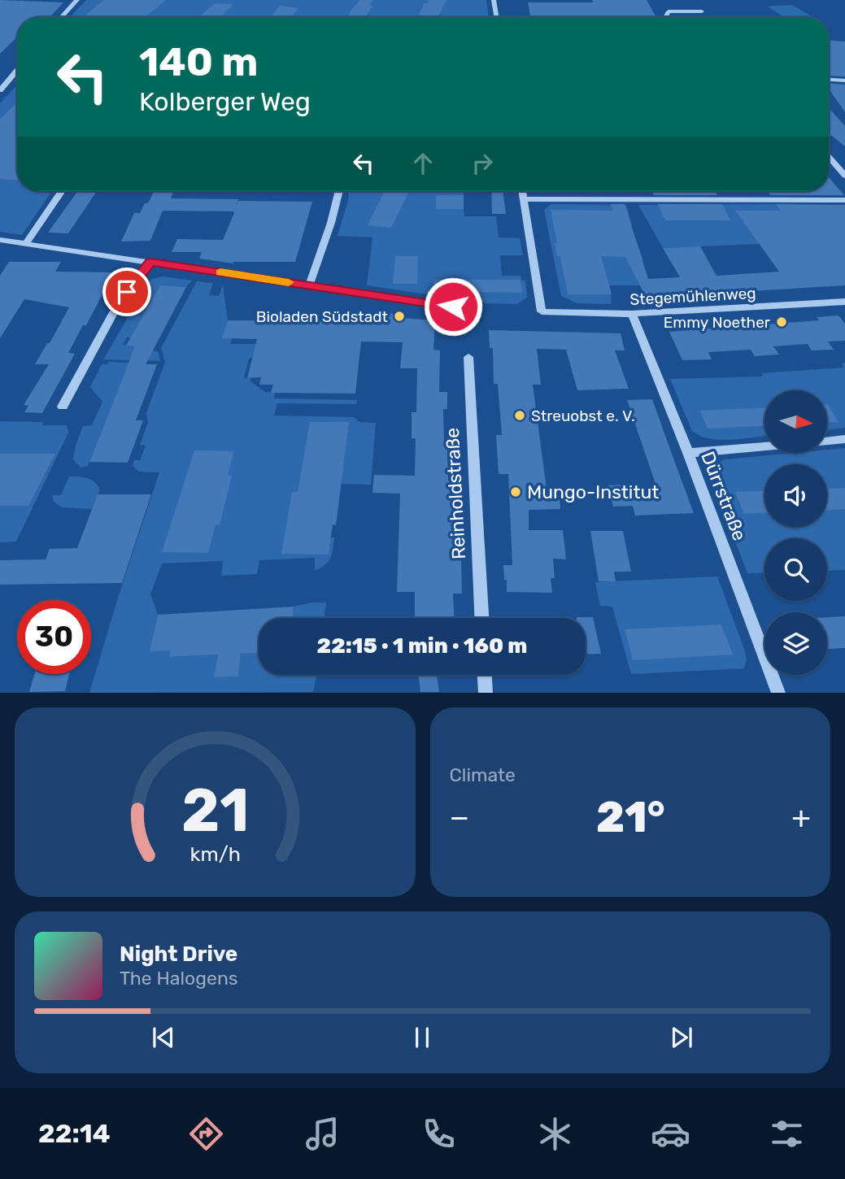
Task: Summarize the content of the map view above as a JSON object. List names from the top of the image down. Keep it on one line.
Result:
{"streets":{"street":["Stegemühlenweg","Reinholdstraße","Dürrstraße"]},"crossings":[["Stegemühlenweg","Dürrstraße"]],"places":["Bioladen Südstadt","Emmy Noether","Streuobst e. V.","Mungo-Institut"],"north":"right","page":{"turn":["140 m","Kolberger Weg"],"limit":"30","trip":"22:15 · 1 min · 160 m","tile":"Climate","heat":["−","21°","+"],"song":["Night Drive","The Halogens"],"tabs":"22:14","gauge":["21","km/h"]}}
